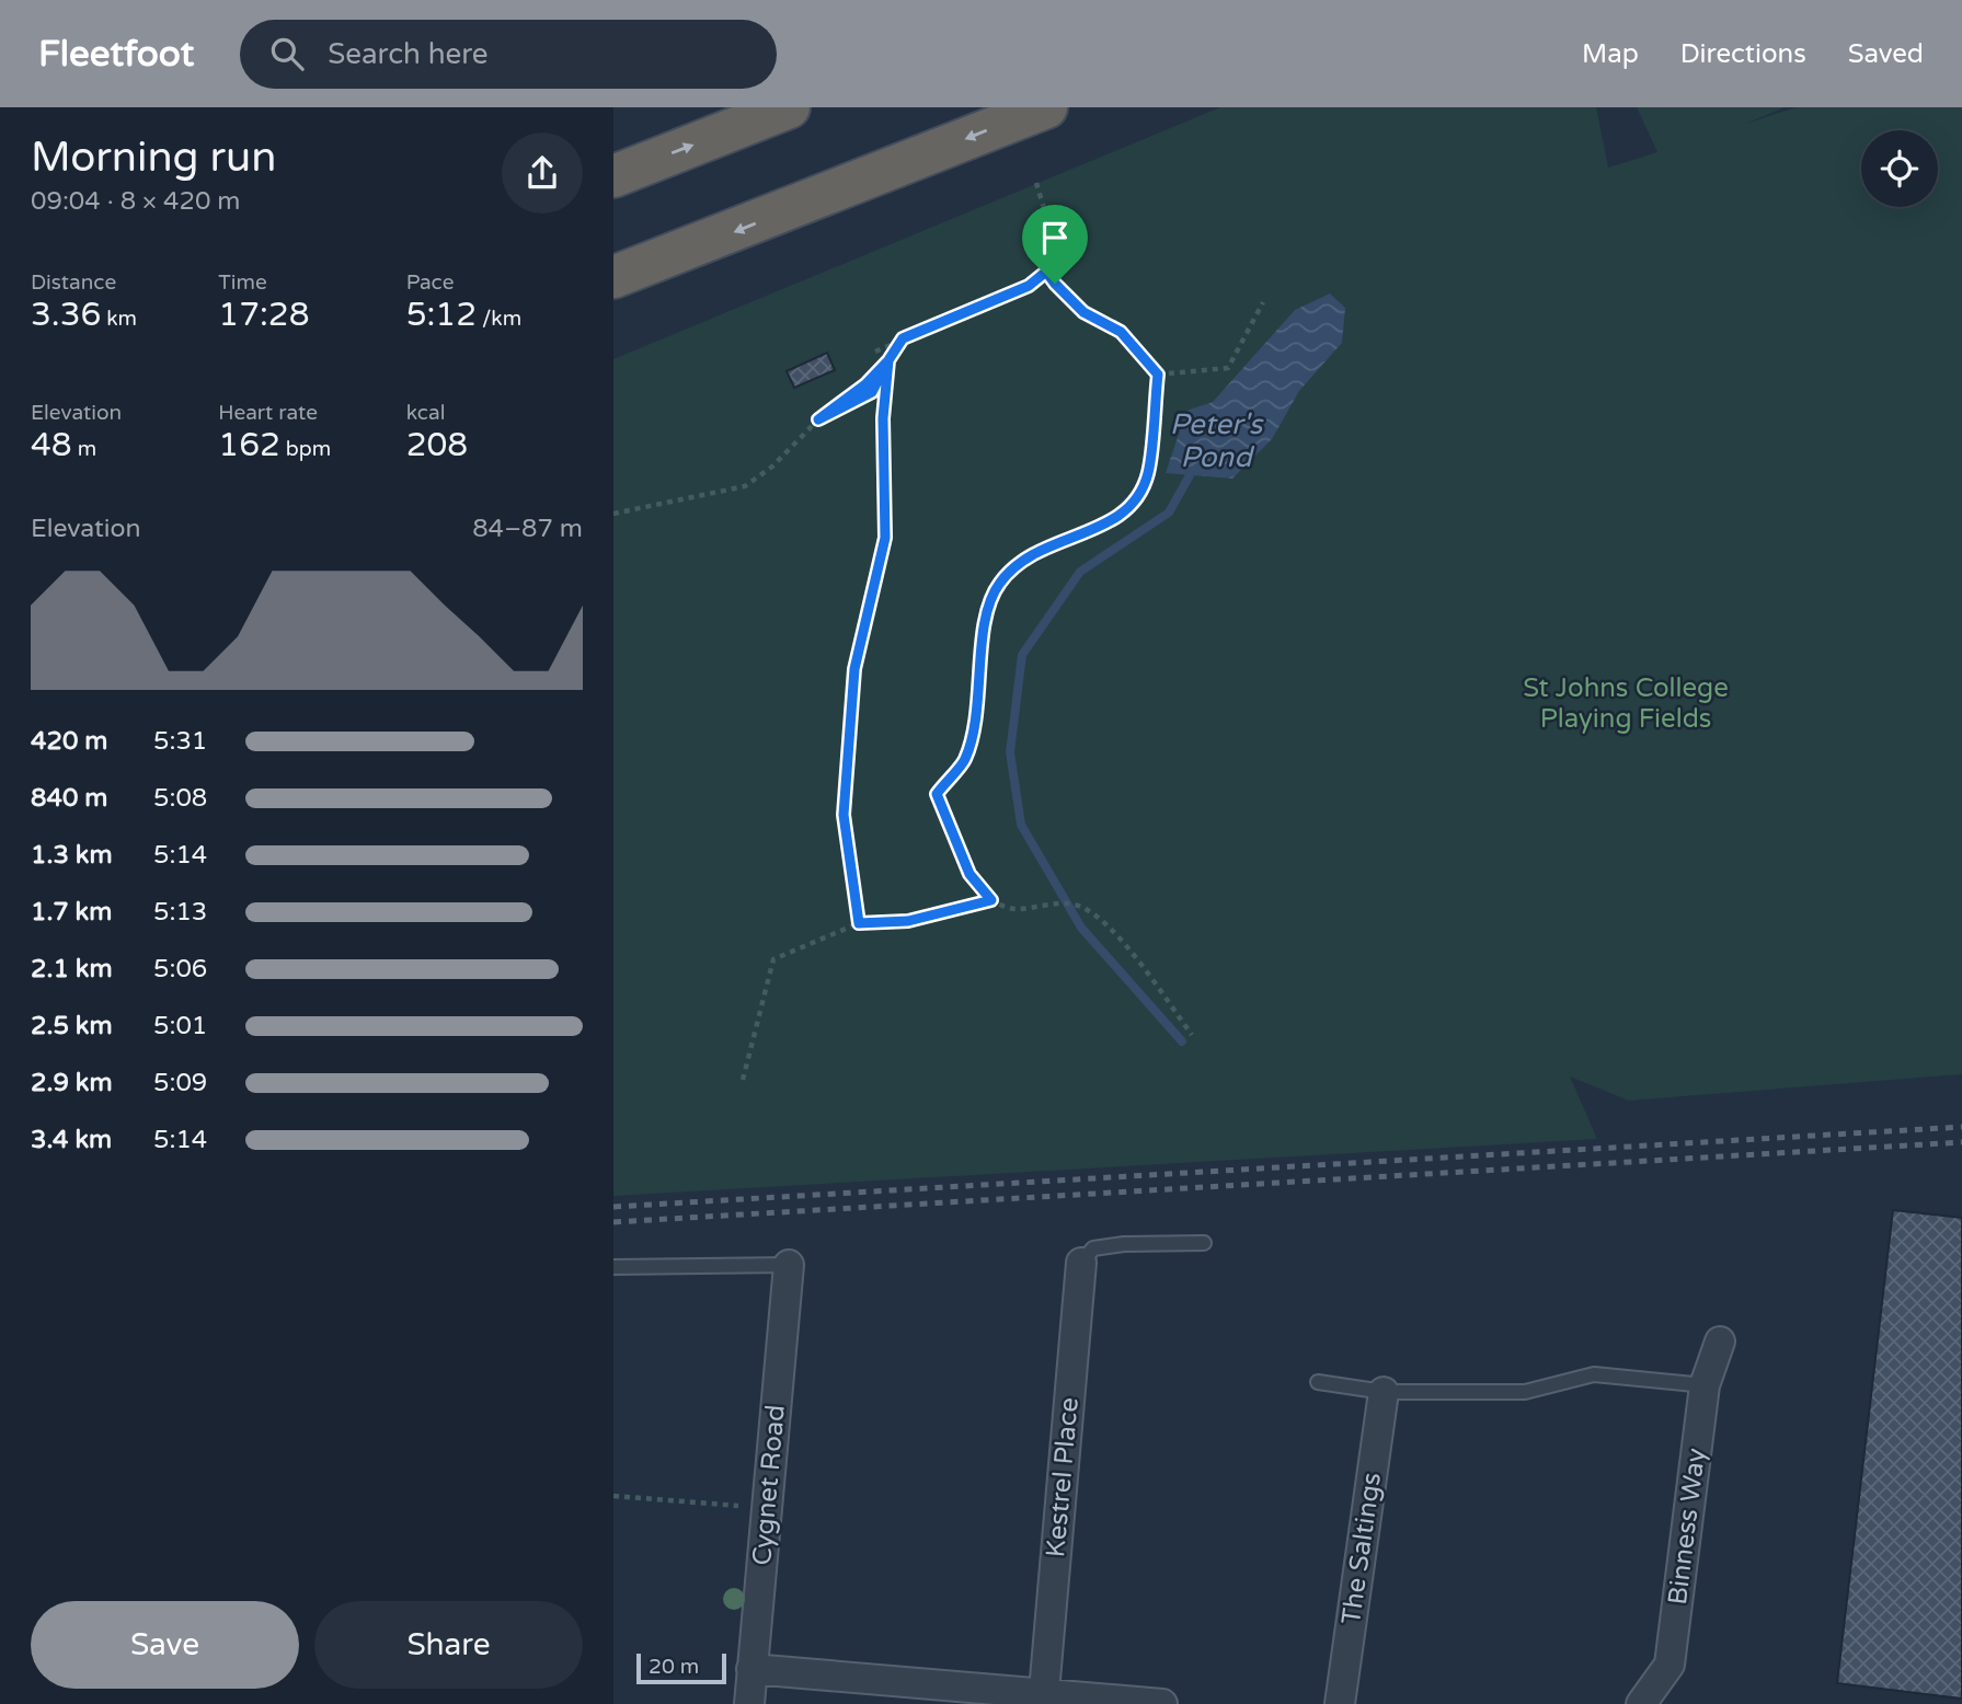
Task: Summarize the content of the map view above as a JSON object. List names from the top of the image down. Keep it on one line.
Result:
{"streets":{"street":["Kestrel Place","Cygnet Road","Binness Way","The Saltings"]},"water":["Peter's Pond"],"parks":["St Johns College Playing Fields"],"scale_bar":"20 m","page":{"header":"Fleetfoot","search":"Search here","nav":["Map","Directions","Saved"],"heading":["Morning run","09:04 · 8 × 420 m"],"stats":[["Distance","3.36 km"],["Time","17:28"],["Pace","5:12 /km"],["Elevation","48 m"],["Heart rate","162 bpm"],["kcal","208"]],"chart":["Elevation","84–87 m"],"list":[{"name":"420 m","note":"5:31"},{"name":"840 m","note":"5:08"},{"name":"1.3 km","note":"5:14"},{"name":"1.7 km","note":"5:13"},{"name":"2.1 km","note":"5:06"},{"name":"2.5 km","note":"5:01"},{"name":"2.9 km","note":"5:09"},{"name":"3.4 km","note":"5:14"}],"buttons":["Save","Share"],"scale":"20 m"}}
